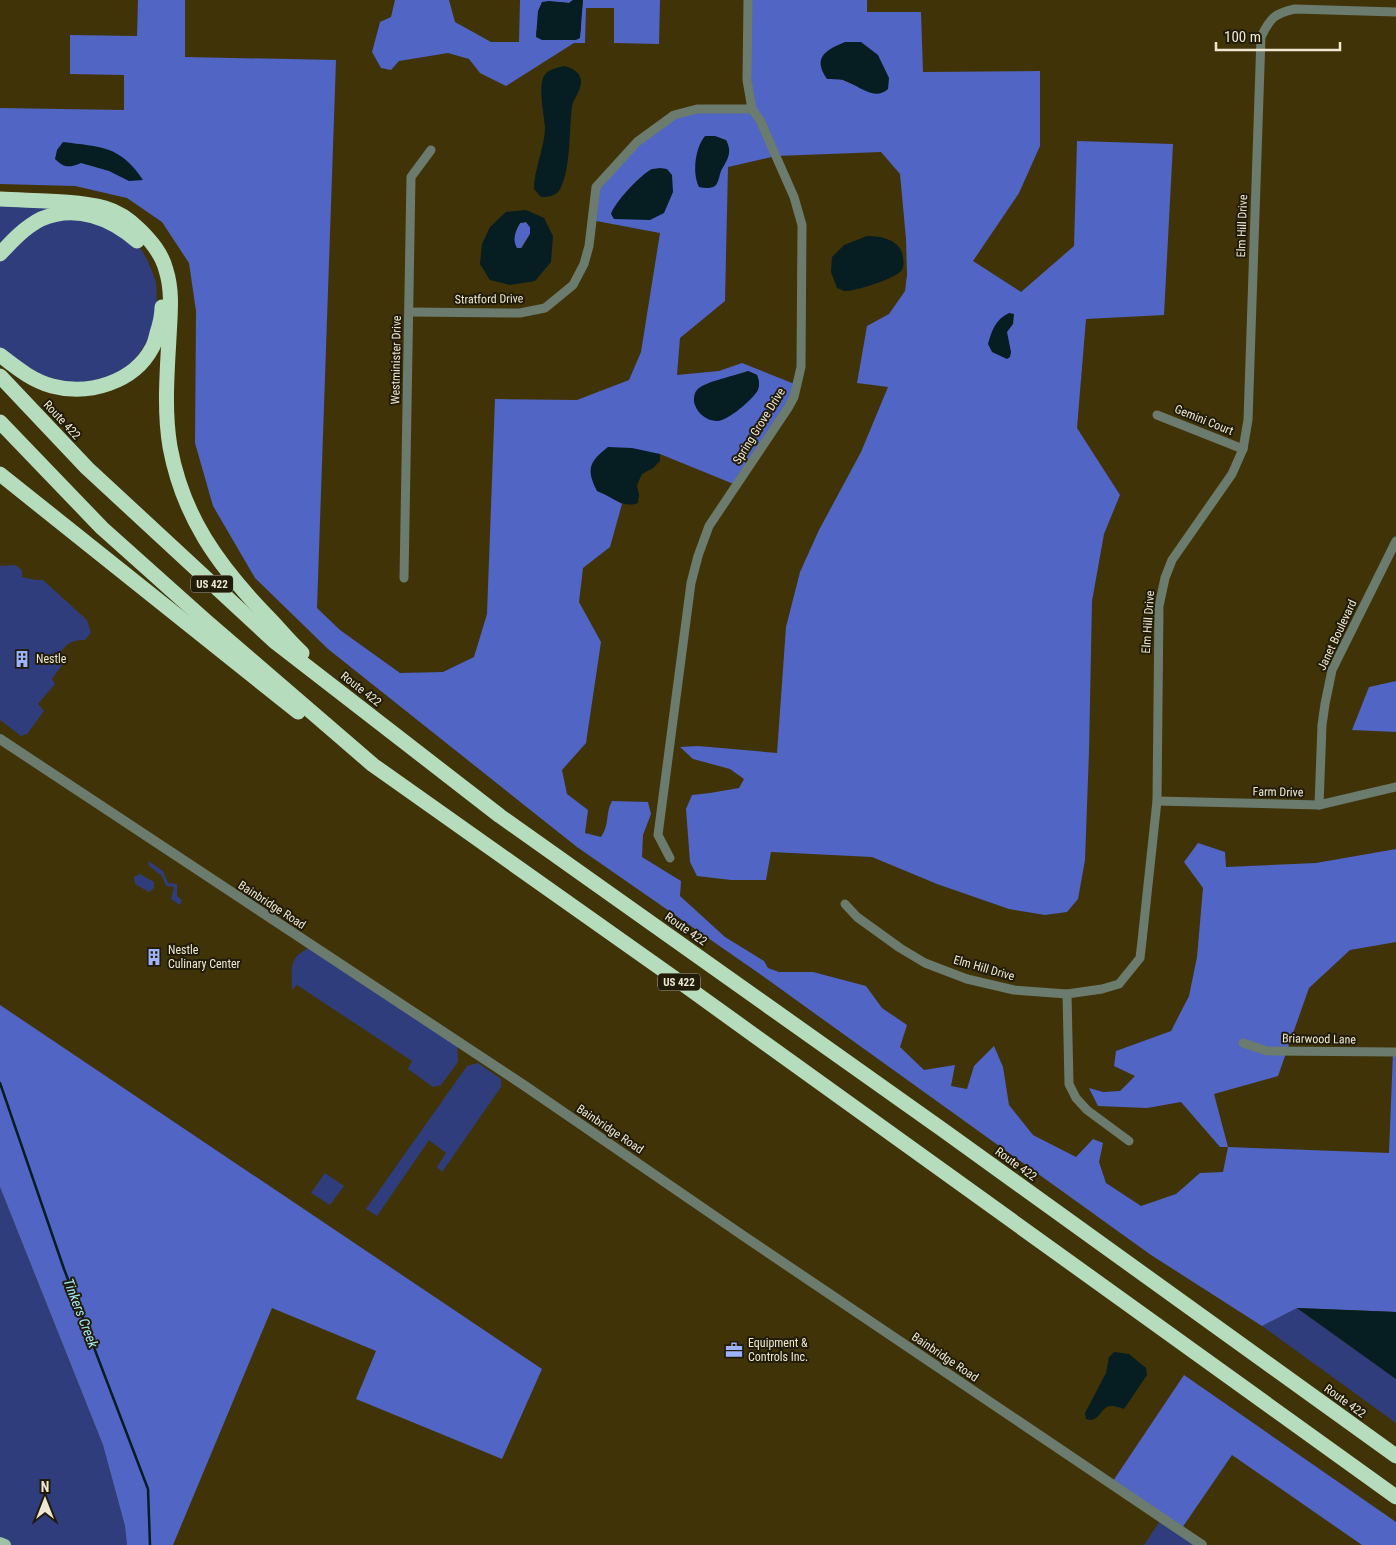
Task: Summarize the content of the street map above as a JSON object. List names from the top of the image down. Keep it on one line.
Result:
{"streets":{"highway":["Route 422","US 422"],"street":["Elm Hill Drive","Stratford Drive","Westminister Drive","Gemini Court","Spring Grove Drive","Janet Boulevard","Farm Drive","Bainbridge Road","Briarwood Lane"]},"crossings":[["Elm Hill Drive","Gemini Court"],["Elm Hill Drive","Farm Drive"],["Stratford Drive","Westminister Drive"],["Stratford Drive","Spring Grove Drive"],["Janet Boulevard","Farm Drive"]],"water":["Tinkers Creek"],"places":{"building":["Nestle","Nestle Culinary Center"],"office":["Equipment & Controls Inc."]},"scale_bar":"100 m","north":"top"}
